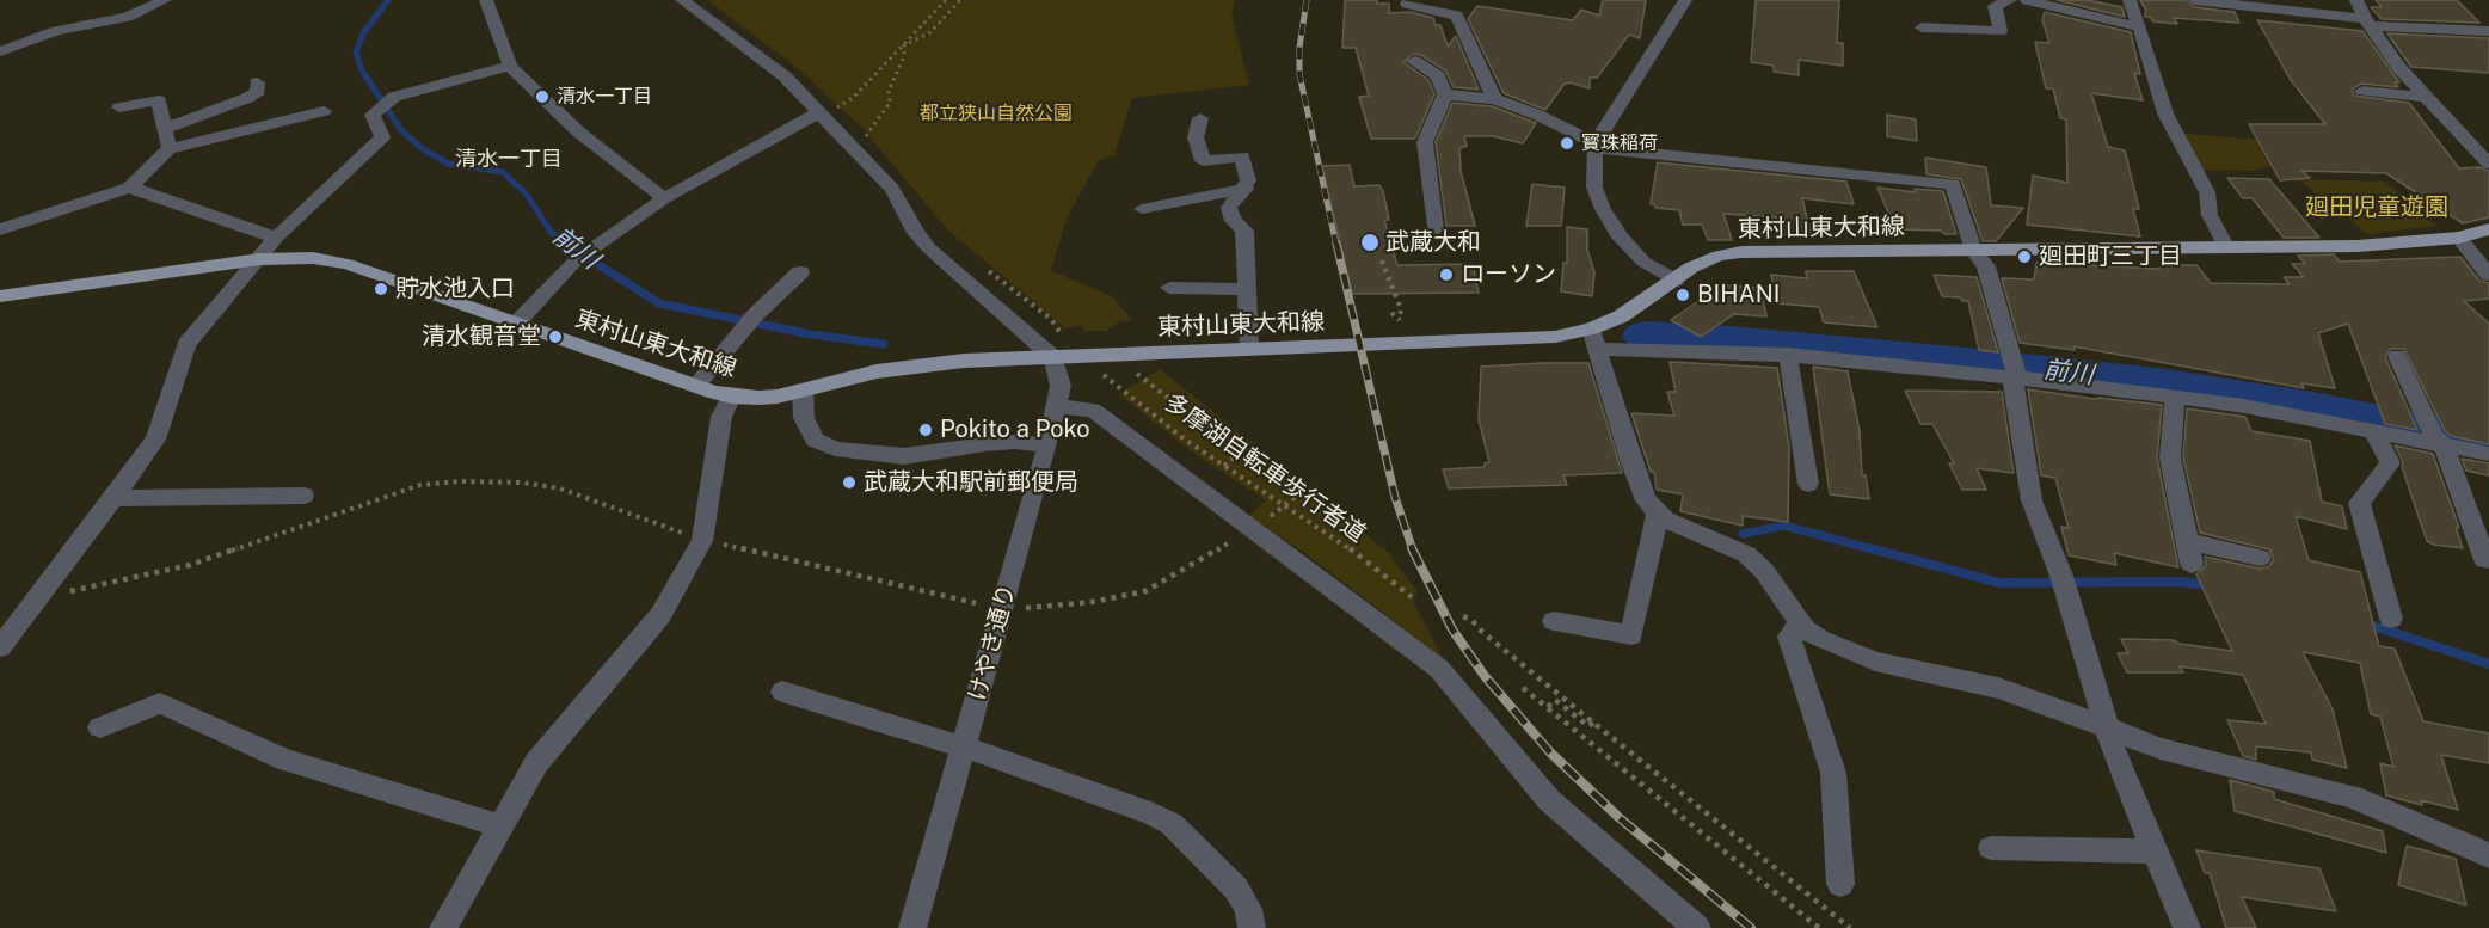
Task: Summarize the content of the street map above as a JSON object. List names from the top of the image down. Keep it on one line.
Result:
{"streets":{"main road":["東村山東大和線"],"street":["けやき通り"],"path":["多摩湖自転車歩行者道"]},"crossings":[["東村山東大和線","けやき通り"]],"districts":["清水一丁目"],"water":["前川"],"parks":["都立狭山自然公園","廻田児童遊園"],"places":["清水一丁目","寳珠稲荷","武蔵大和","廻田町三丁目","ローソン","貯水池入口","BIHANI","清水観音堂","Pokito a Poko","武蔵大和駅前郵便局"]}
